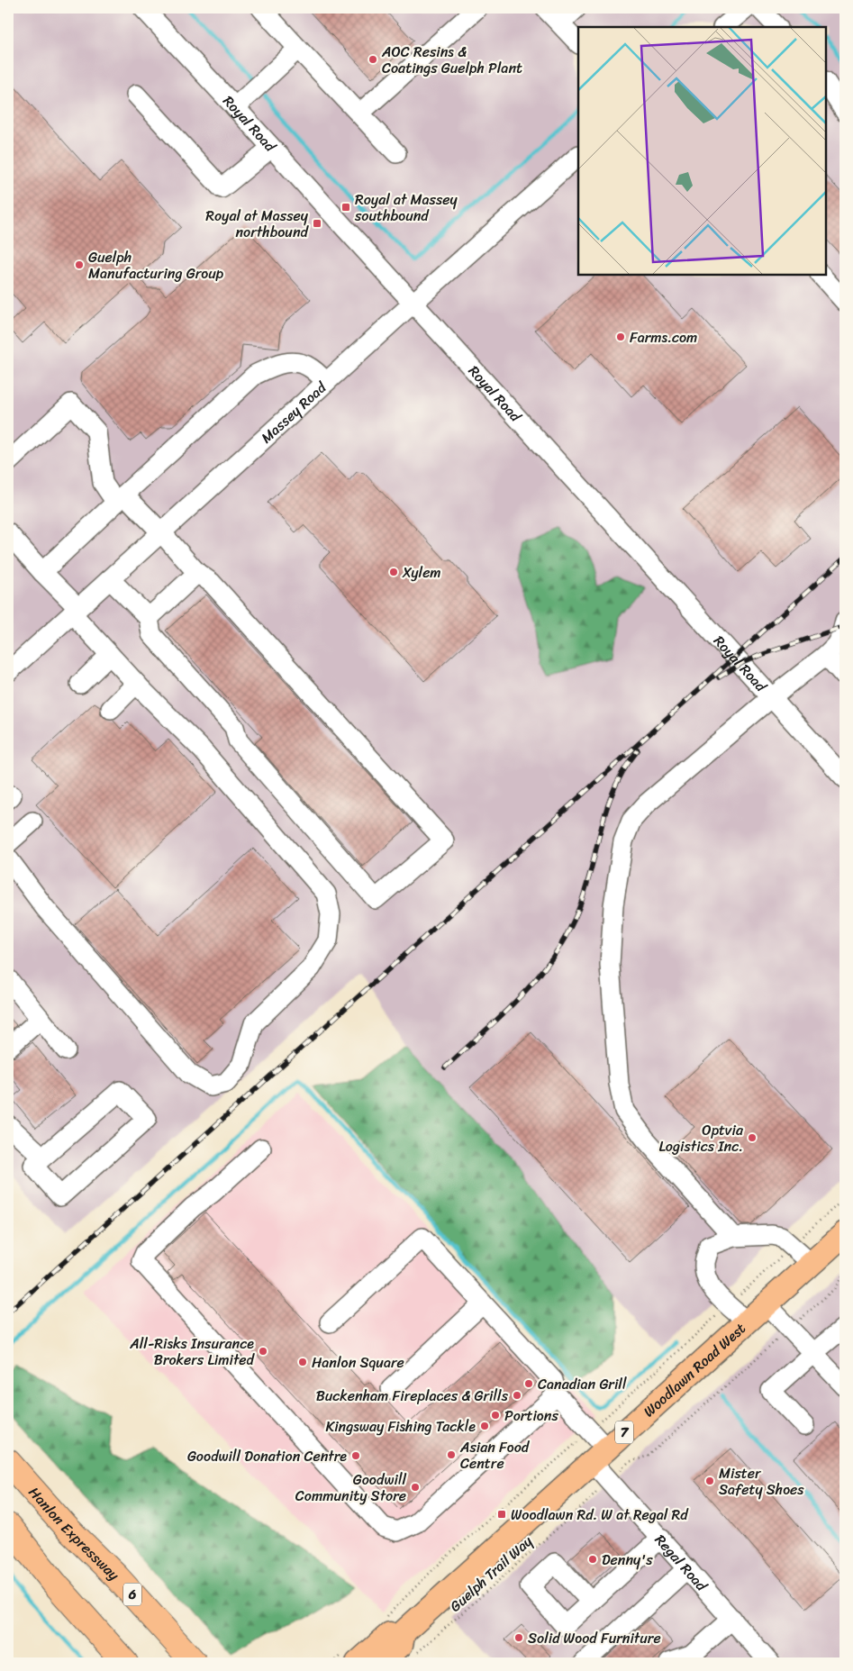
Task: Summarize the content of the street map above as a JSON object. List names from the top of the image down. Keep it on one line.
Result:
{"streets":{"highway":["Hanlon Expressway","6"],"main road":["Woodlawn Road West","7"],"street":["Royal Road","Massey Road","Regal Road"],"path":["Guelph Trail Way"]},"crossings":[["Royal Road","Massey Road"],["Woodlawn Road West","Regal Road"]],"places":{"other":["AOC Resins & Coatings Guelph Plant","Guelph Manufacturing Group","Farms.com","Xylem","Optvia Logistics Inc.","All-Risks Insurance Brokers Limited","Hanlon Square","Canadian Grill","Buckenham Fireplaces & Grills","Portions","Kingsway Fishing Tackle","Asian Food Centre","Goodwill Donation Centre","Mister Safety Shoes","Goodwill Community Store","Denny's","Solid Wood Furniture"],"transit":["Royal at Massey southbound","Royal at Massey northbound","Woodlawn Rd. W at Regal Rd"]}}
